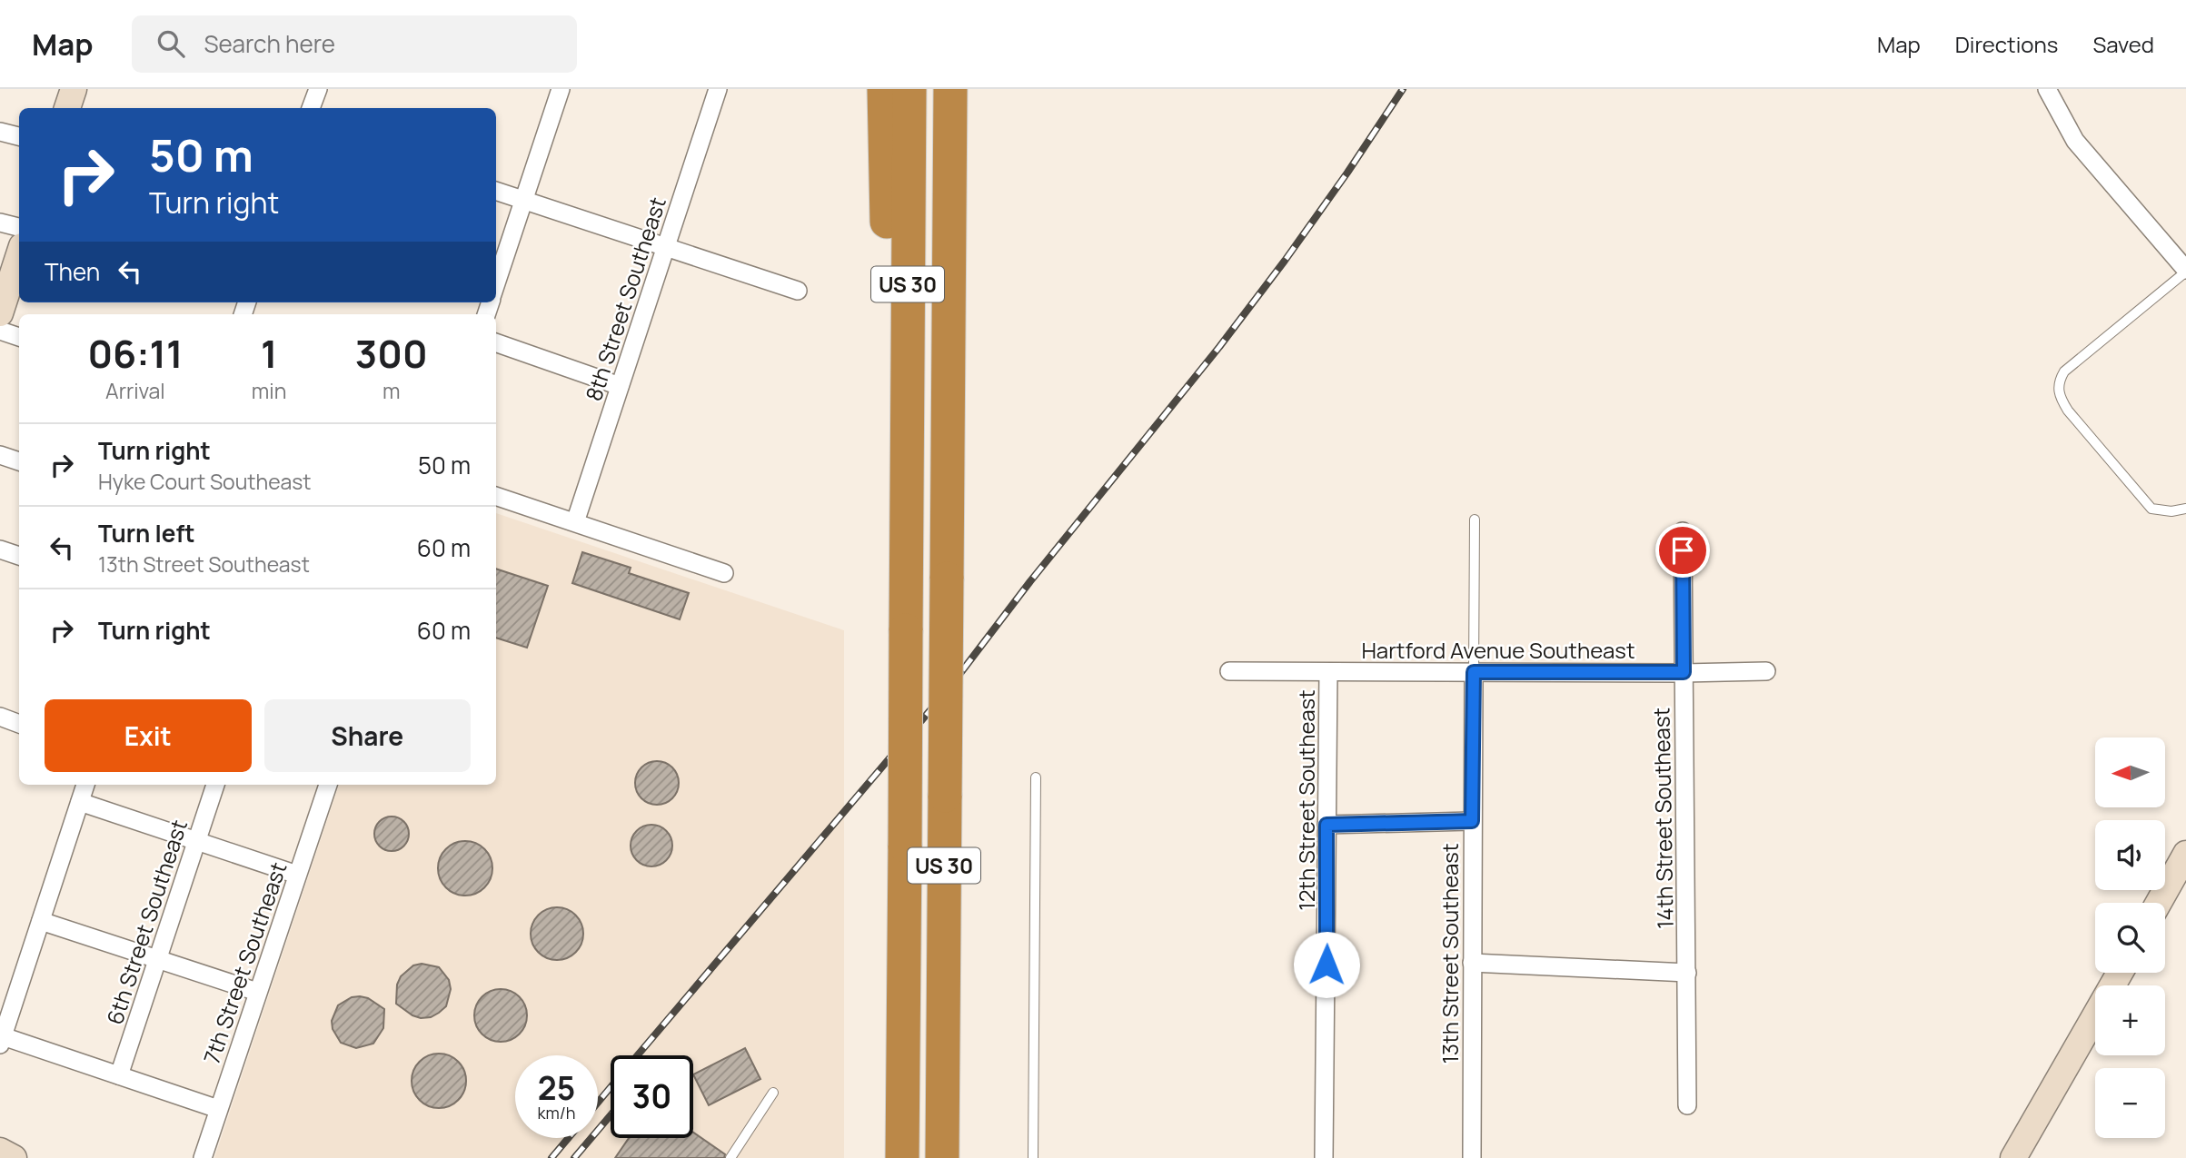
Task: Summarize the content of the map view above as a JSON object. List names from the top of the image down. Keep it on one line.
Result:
{"streets":{"highway":["US 30"],"street":["8th Street Southeast","Hartford Avenue Southeast","12th Street Southeast","14th Street Southeast","6th Street Southeast","13th Street Southeast","7th Street Southeast"]},"crossings":[["Hartford Avenue Southeast","12th Street Southeast"],["Hartford Avenue Southeast","14th Street Southeast"],["Hartford Avenue Southeast","13th Street Southeast"]],"north":"left","page":{"header":"Map","search":"Search here","nav":["Map","Directions","Saved"],"turn":["50 m","Turn right"],"then":"Then","eta":["06:11","Arrival","1","min","300","m"],"list":[{"name":"Turn right","note":"Hyke Court Southeast","value":"50 m"},{"name":"Turn left","note":"13th Street Southeast","value":"60 m"},{"name":"Turn right","value":"60 m"}],"buttons":["Exit","Share"],"map_buttons":["+","−"],"speed":"25 km/h","limit":"30"}}
